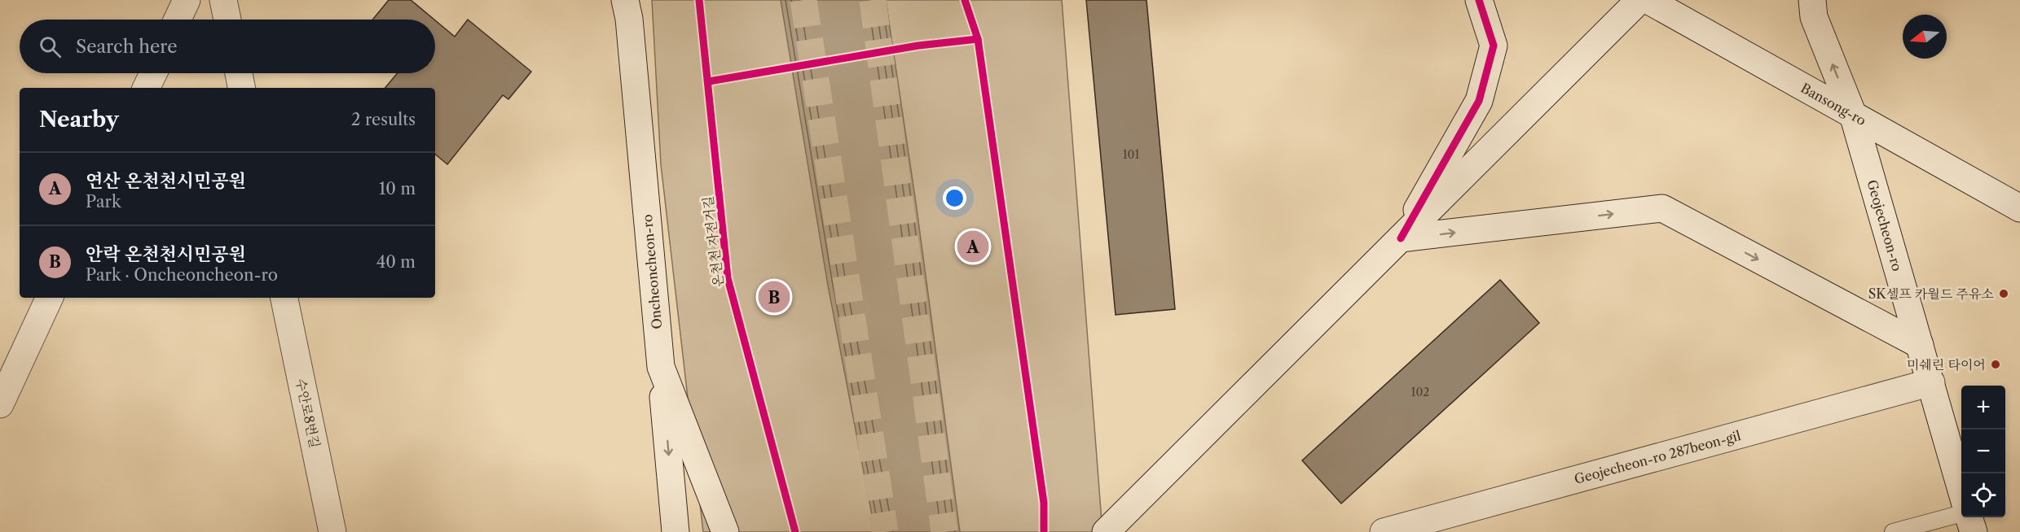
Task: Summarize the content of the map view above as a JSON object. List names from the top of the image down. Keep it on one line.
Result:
{"streets":{"main road":["Bansong-ro","Geojecheon-ro","Oncheoncheon-ro","수안로8번길","Geojecheon-ro 287beon-gil"],"cycle path":["온천천 자전거길"]},"crossings":[["Bansong-ro","Geojecheon-ro"],["Geojecheon-ro","Geojecheon-ro 287beon-gil"]],"places":["SK셀프 카월드 주유소","미쉐린 타이어"],"house_numbers":["101","102"],"north":"left","page":{"search":"Search here","heading":["Nearby","2 results"],"list":[{"mark":"A","name":"연산 온천천시민공원","note":"Park","value":"10 m"},{"mark":"B","name":"안락 온천천시민공원","note":"Park · Oncheoncheon-ro","value":"40 m"}],"pins":["A","B"],"map_buttons":["+","−"]}}
